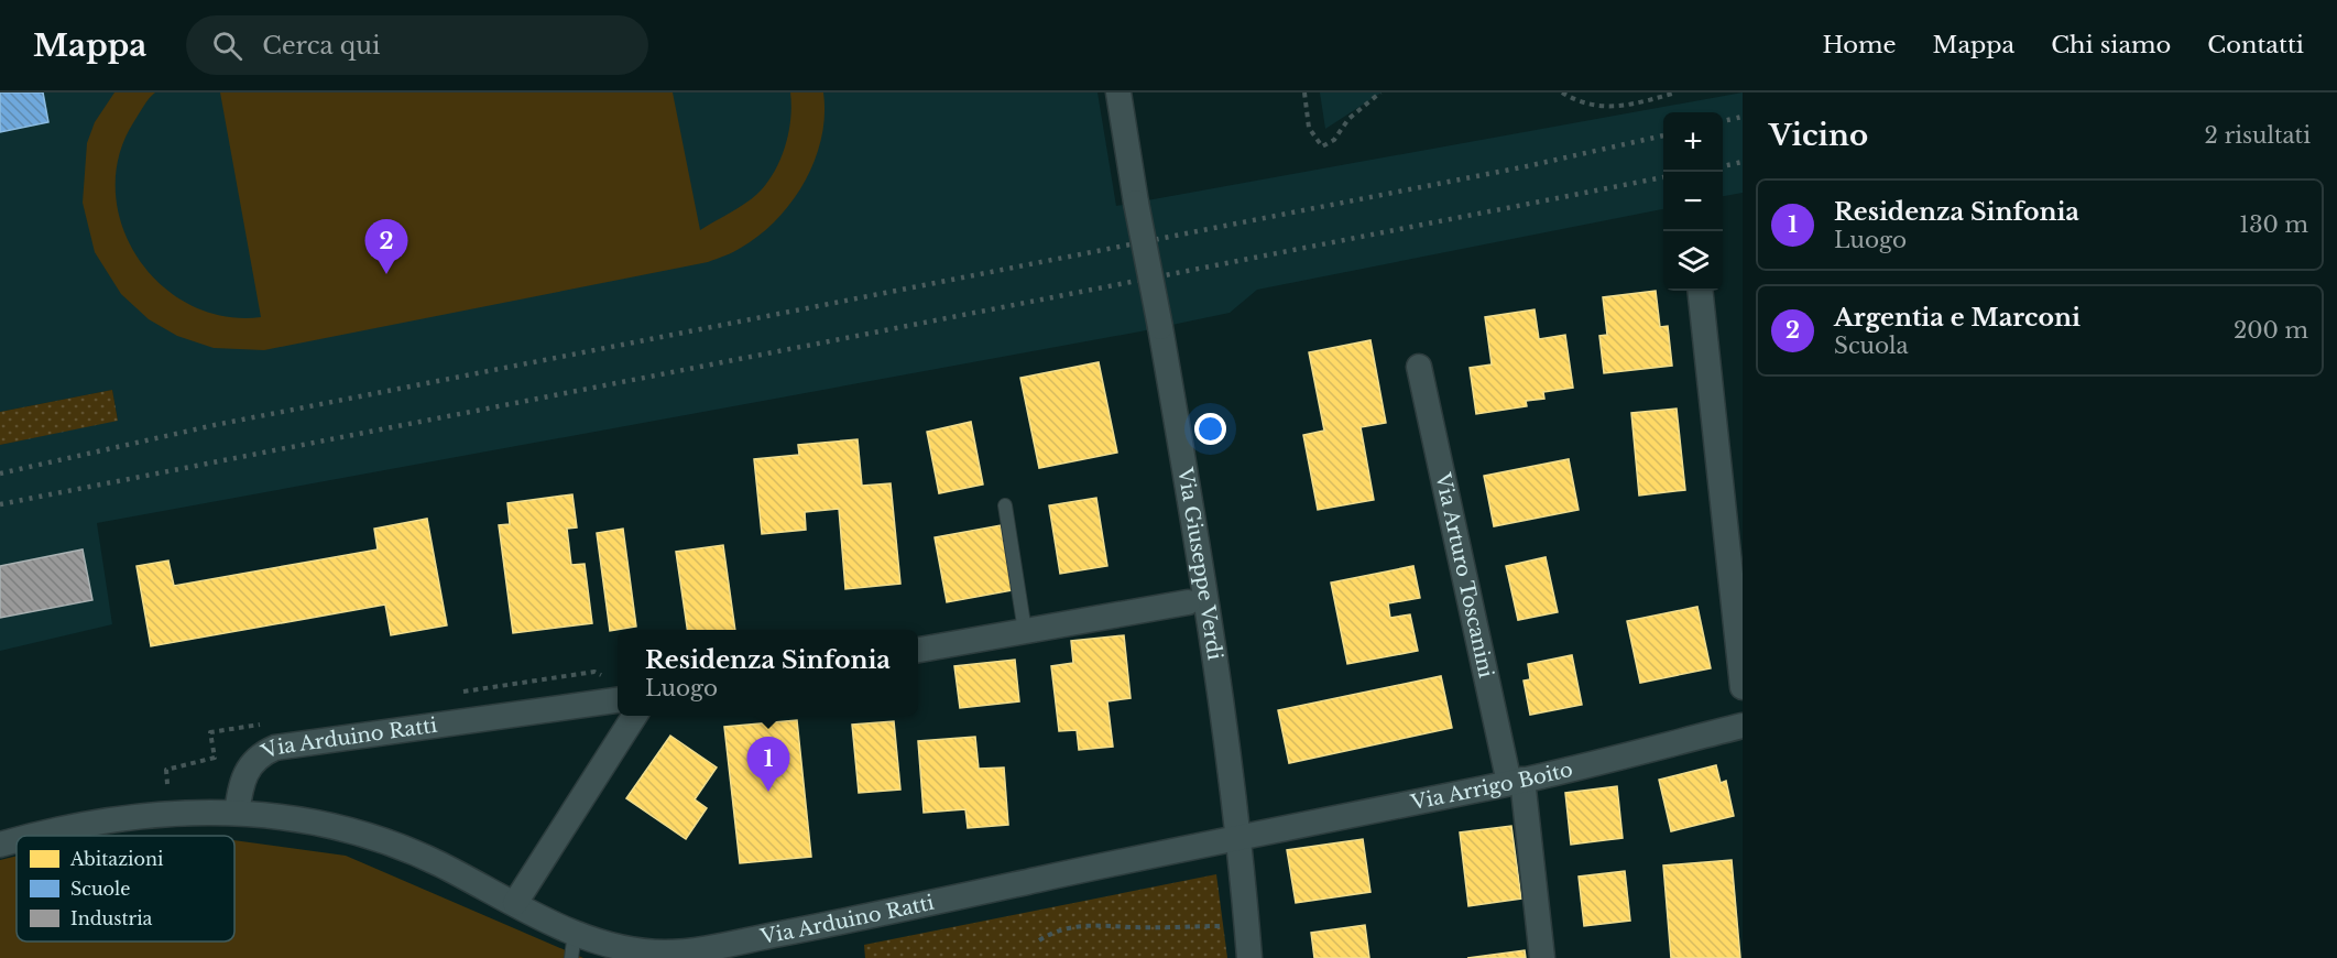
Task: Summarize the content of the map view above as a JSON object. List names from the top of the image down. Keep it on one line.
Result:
{"streets":{"street":["Via Giuseppe Verdi","Via Arturo Toscanini","Via Arduino Ratti","Via Arrigo Boito"]},"crossings":[["Via Giuseppe Verdi","Via Arduino Ratti"],["Via Giuseppe Verdi","Via Arrigo Boito"],["Via Arturo Toscanini","Via Arrigo Boito"],["Via Arduino Ratti","Via Arrigo Boito"]],"legend":["Abitazioni","Scuole","Industria"],"page":{"header":"Mappa","search":"Cerca qui","nav":["Home","Mappa","Chi siamo","Contatti"],"heading":["Vicino","2 risultati"],"map_buttons":["+","−"],"list":[{"mark":"1","name":"Residenza Sinfonia","note":"Luogo","value":"130 m"},{"mark":"2","name":"Argentia e Marconi","note":"Scuola","value":"200 m"}],"pins":["2","1"],"popup":["Residenza Sinfonia","Luogo"]}}
